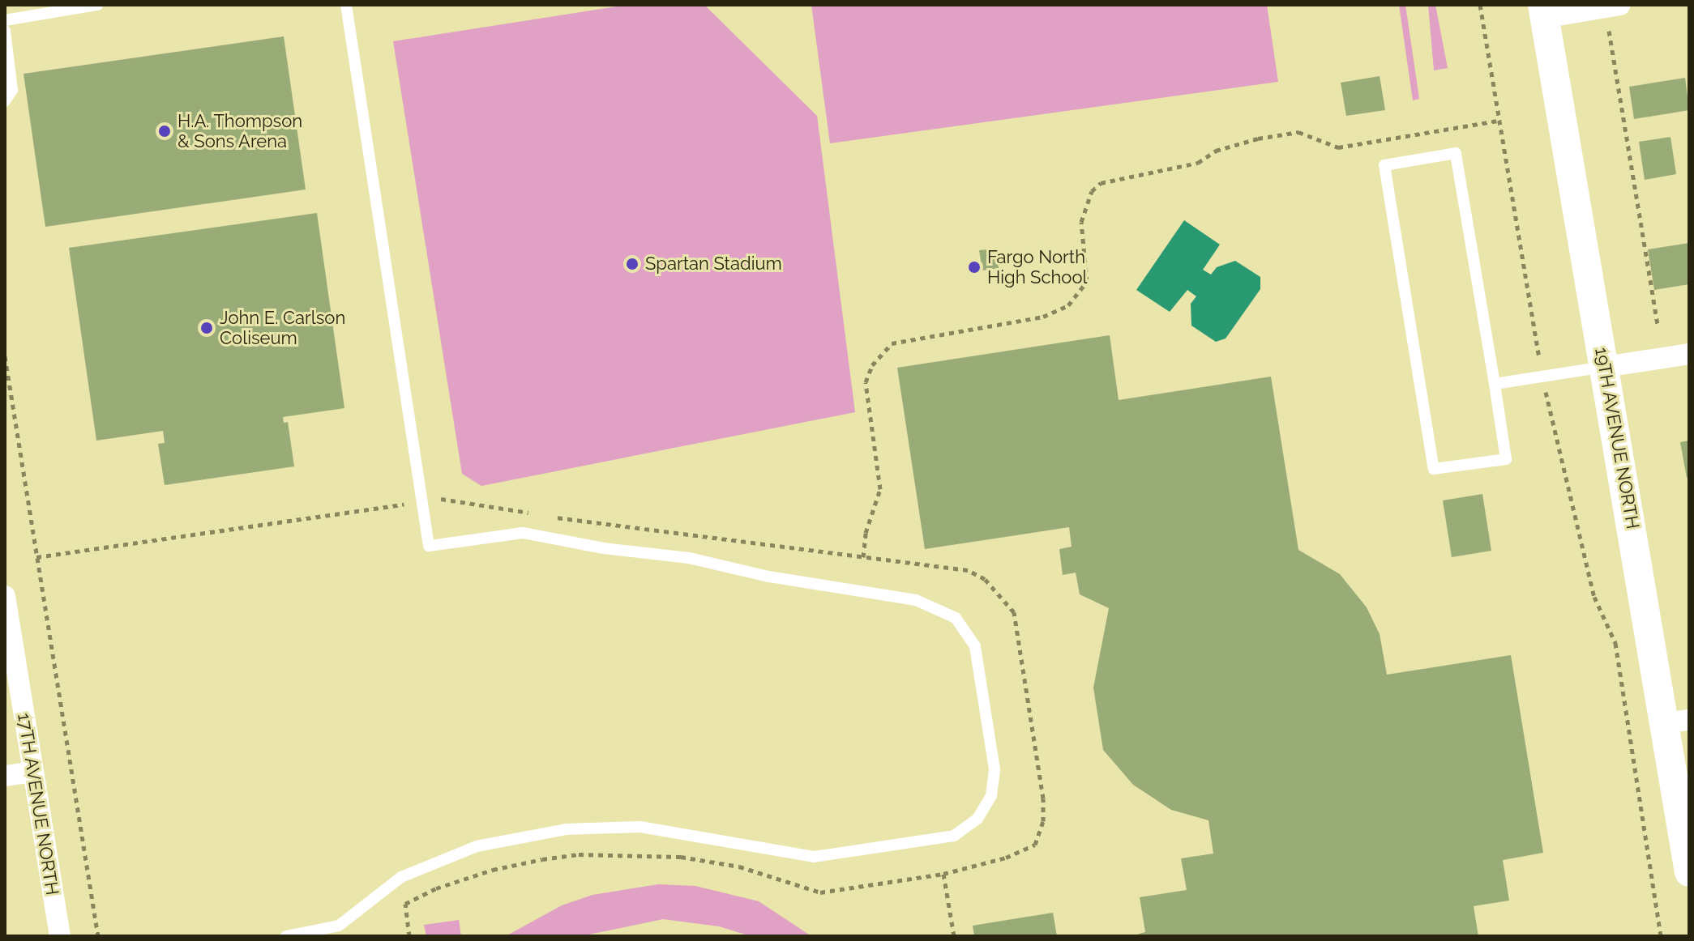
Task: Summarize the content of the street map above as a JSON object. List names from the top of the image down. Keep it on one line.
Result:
{"streets":{"street":["19TH AVENUE NORTH","17TH AVENUE NORTH"]},"places":["H.A. Thompson & Sons Arena","Spartan Stadium","Fargo North High School","John E. Carlson Coliseum"]}
